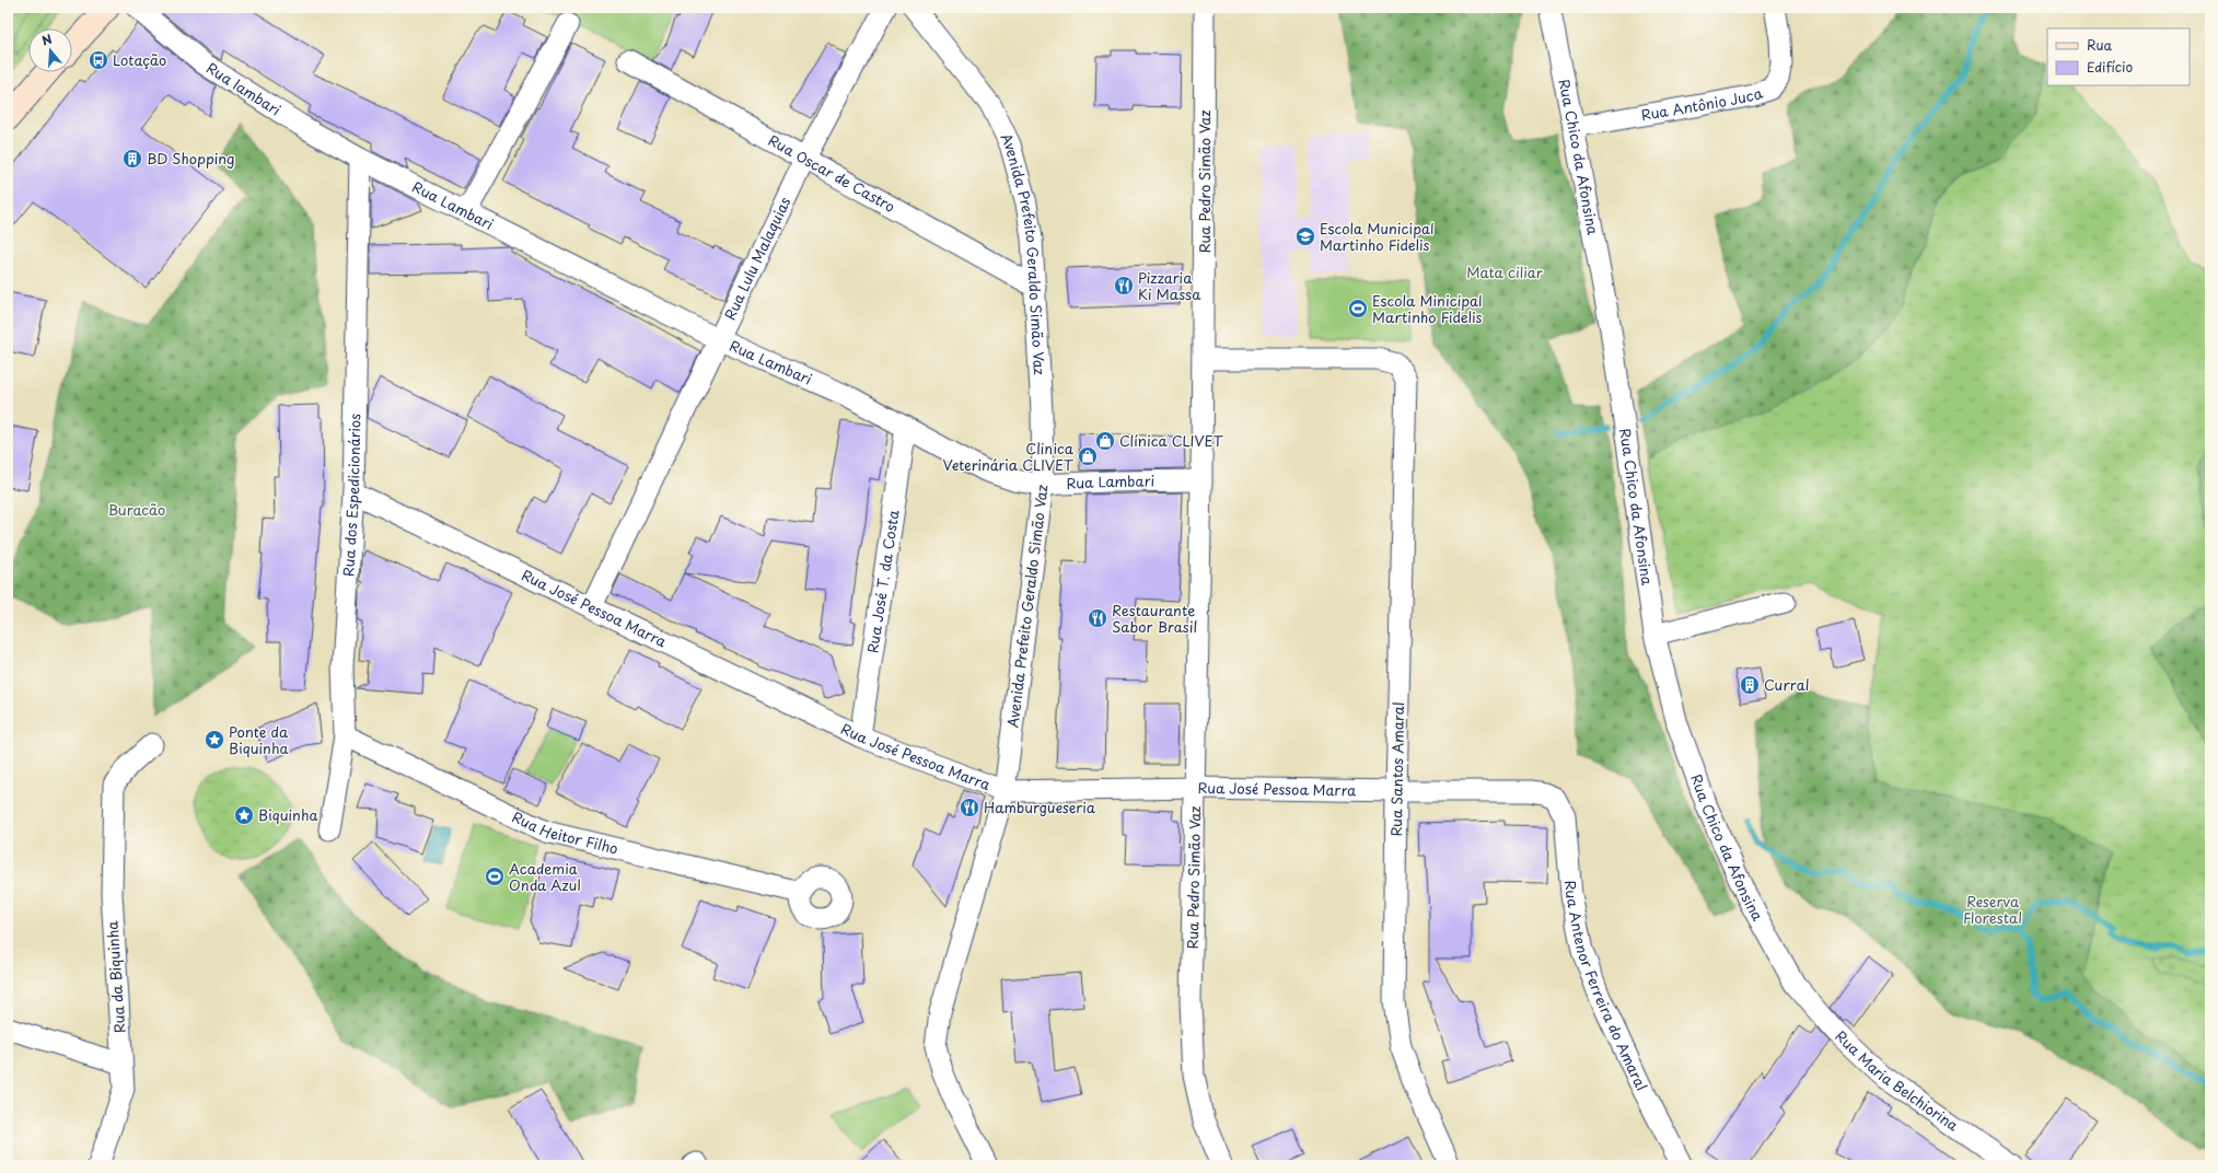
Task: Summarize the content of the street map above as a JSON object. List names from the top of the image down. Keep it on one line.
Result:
{"streets":{"street":["Rua lambari","Rua Antônio Juca","Rua Chico da Afonsina","Rua Oscar de Castro","Rua Pedro Simão Vaz","Rua Lambari","Avenida Prefeito Geraldo Simão Vaz","Rua Lulu Malaquias","Rua dos Espedicionários","Rua José T. da Costa","Rua José Pessoa Marra","Rua Santos Amaral","Rua Heitor Filho","Rua da Biquinha","Rua Antenor Ferreira do Amaral","Rua Maria Belchiorina"]},"crossings":[["Rua lambari","Rua Lambari"],["Rua lambari","Rua dos Espedicionários"],["Rua Antônio Juca","Rua Chico da Afonsina"],["Rua Chico da Afonsina","Rua Maria Belchiorina"],["Rua Oscar de Castro","Avenida Prefeito Geraldo Simão Vaz"],["Rua Oscar de Castro","Rua Lulu Malaquias"],["Rua Pedro Simão Vaz","Rua Lambari"],["Rua Pedro Simão Vaz","Rua José Pessoa Marra"],["Rua Pedro Simão Vaz","Rua Santos Amaral"],["Rua Lambari","Avenida Prefeito Geraldo Simão Vaz"],["Rua Lambari","Rua Lulu Malaquias"],["Rua Lambari","Rua dos Espedicionários"],["Rua Lambari","Rua José T. da Costa"],["Avenida Prefeito Geraldo Simão Vaz","Rua José Pessoa Marra"],["Rua Lulu Malaquias","Rua José Pessoa Marra"],["Rua dos Espedicionários","Rua José Pessoa Marra"],["Rua dos Espedicionários","Rua Heitor Filho"],["Rua José T. da Costa","Rua José Pessoa Marra"],["Rua José Pessoa Marra","Rua Santos Amaral"],["Rua José Pessoa Marra","Rua Antenor Ferreira do Amaral"]],"parks":["Mata ciliar","Buracão","Reserva Florestal"],"places":{"bus stop":["Lotação"],"building":["BD Shopping","Curral"],"school or university":["Escola Municipal Martinho Fidelis"],"restaurant":["Pizzaria Ki Massa","Restaurante Sabor Brasil","Hamburgueseria"],"sports":["Escola Minicipal Martinho Fidelis","Academia Onda Azul"],"shop":["Clínica CLIVET","Clinica Veterinária CLIVET"],"place":["Ponte da Biquinha","Biquinha"]},"legend":["Rua","Edifício"],"north":"top"}
